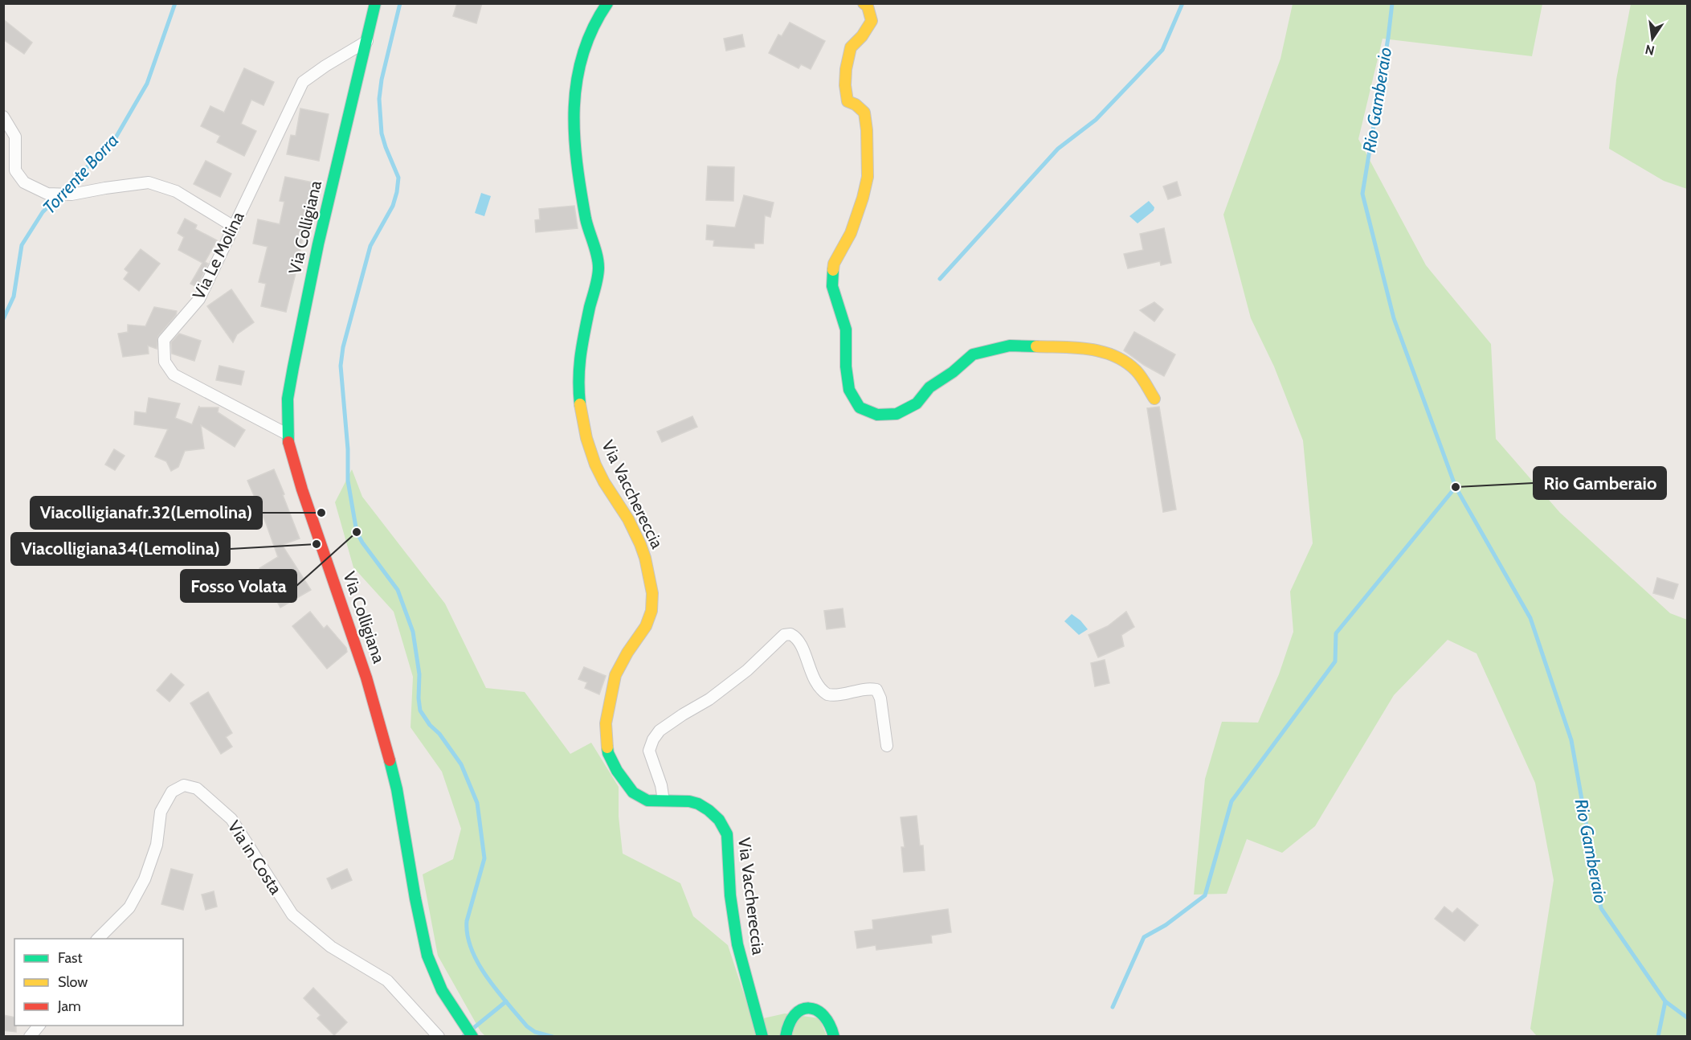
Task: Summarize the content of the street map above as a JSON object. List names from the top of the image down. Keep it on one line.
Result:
{"streets":{"street":["Via Colligiana","Via Le Molina","Via Vacchereccia","Via in Costa"]},"crossings":[["Via Colligiana","Via Le Molina"]],"water":["Rio Gamberaio","Torrente Borra"],"places":["Rio Gamberaio","Viacolligianafr.32(Lemolina)","Fosso Volata","Viacolligiana34(Lemolina)"],"legend":["Fast","Slow","Jam"],"north":"bottom"}
